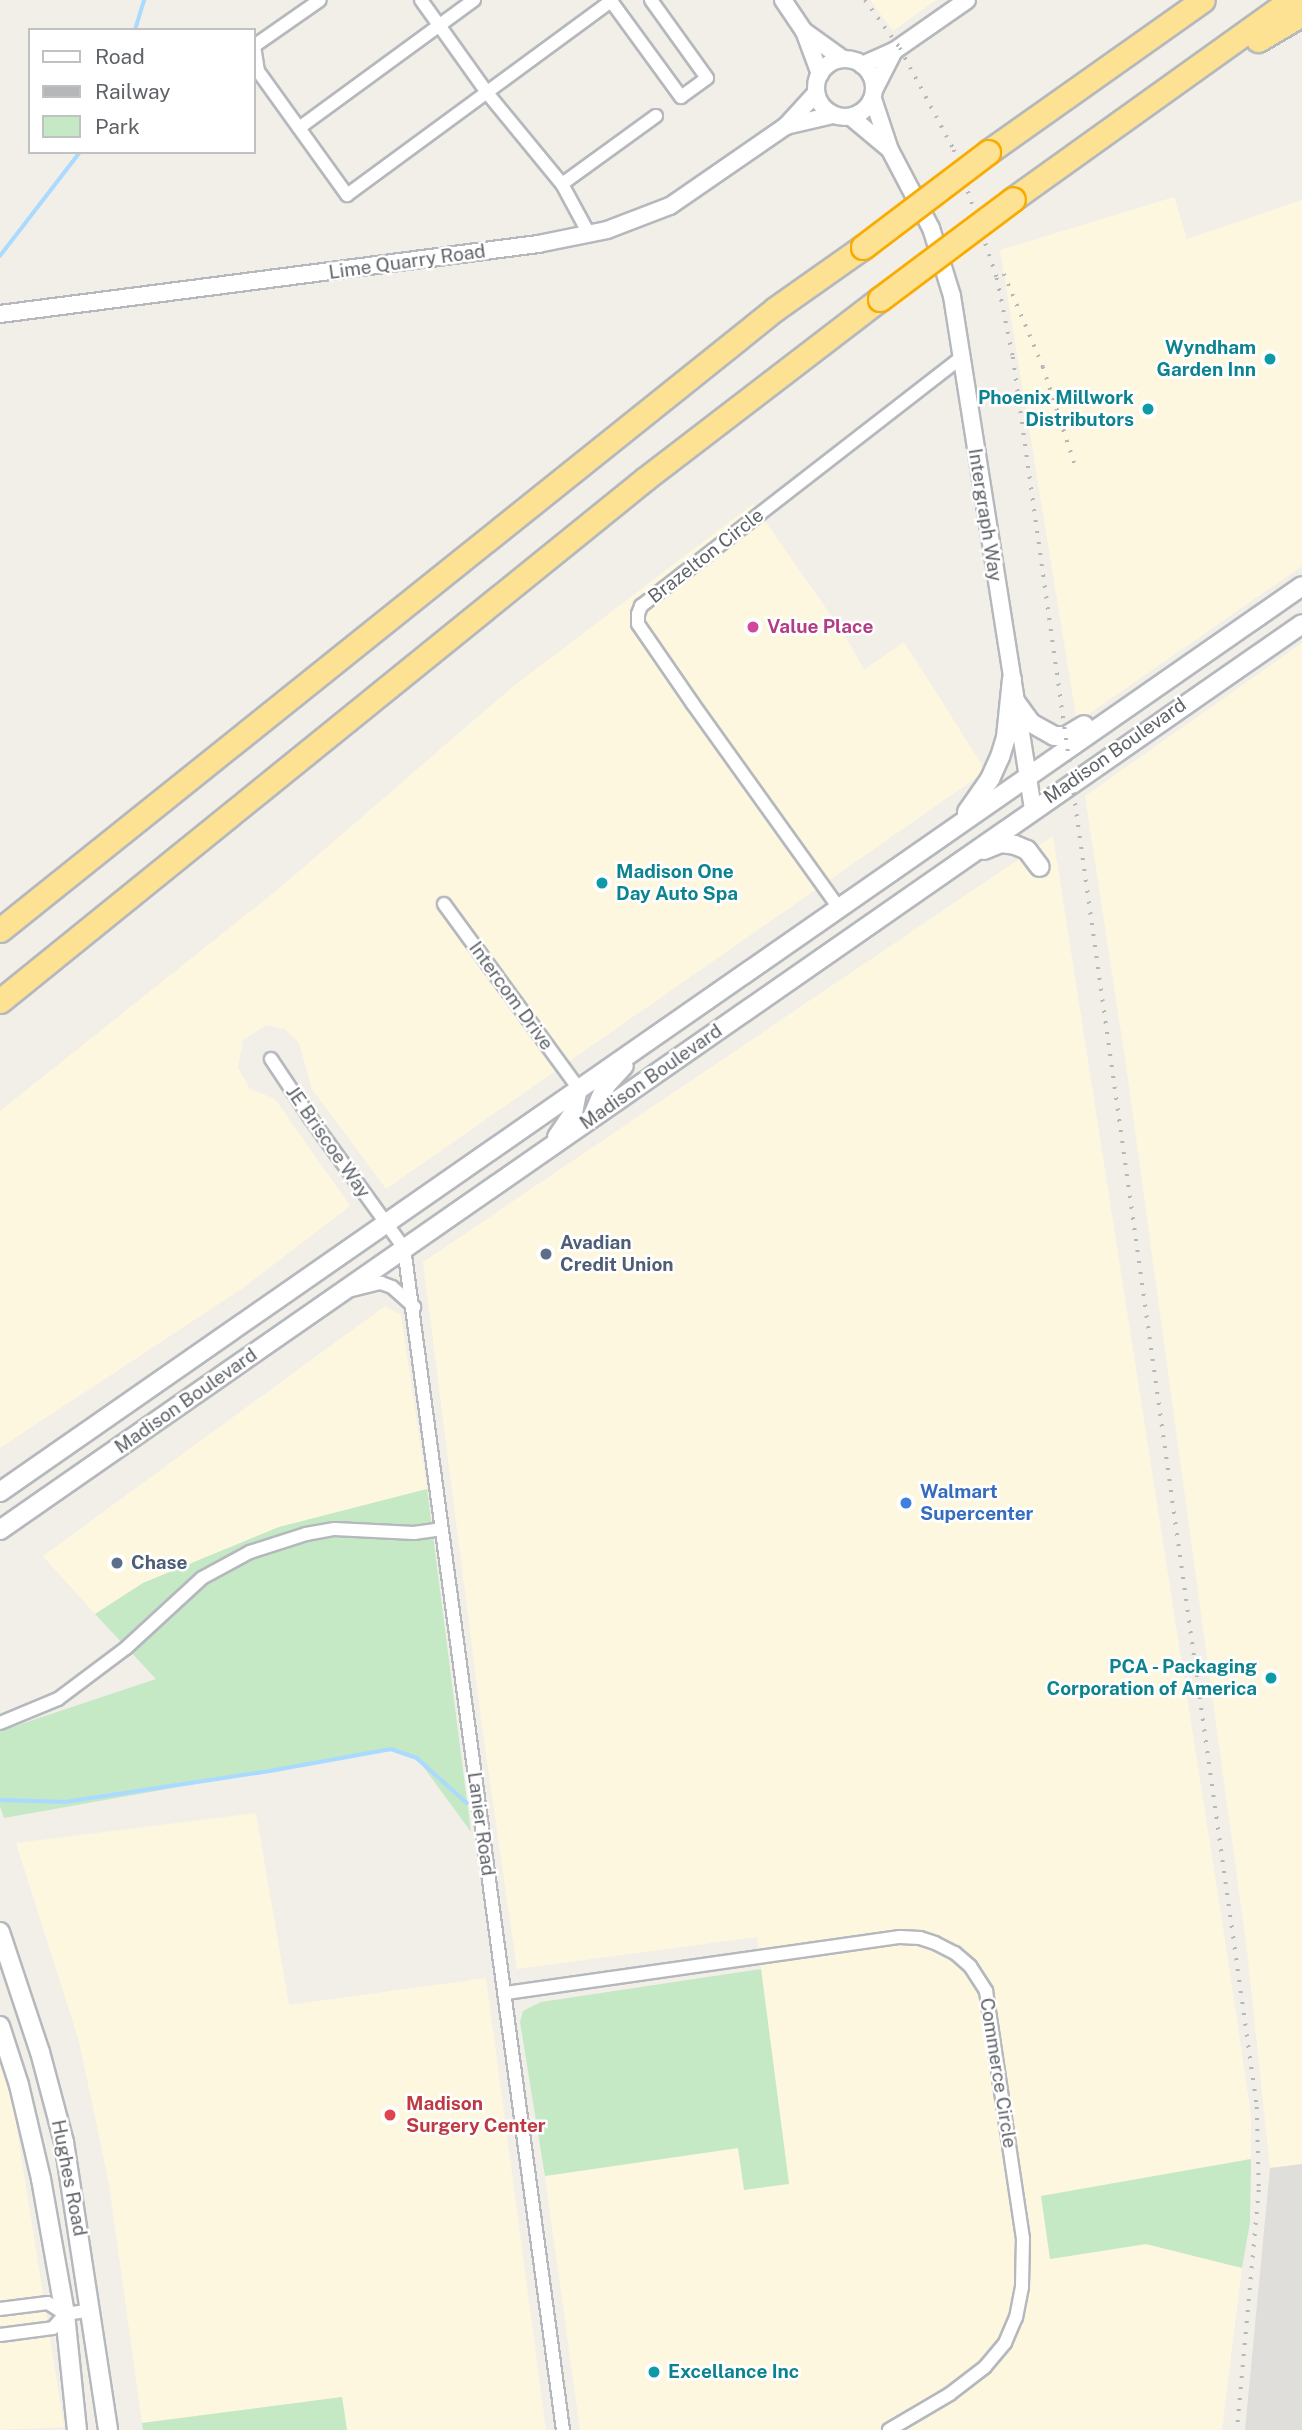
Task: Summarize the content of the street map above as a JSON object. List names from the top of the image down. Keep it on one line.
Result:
{"streets":{"main road":["Madison Boulevard","Hughes Road"],"street":["Lime Quarry Road","Intergraph Way","Brazelton Circle","Intercom Drive","JE Briscoe Way","Lanier Road","Commerce Circle"]},"crossings":[["Lime Quarry Road","Intergraph Way"],["Intergraph Way","Brazelton Circle"],["Intergraph Way","Madison Boulevard"],["Brazelton Circle","Madison Boulevard"],["Madison Boulevard","Intercom Drive"],["Madison Boulevard","JE Briscoe Way"],["Madison Boulevard","Lanier Road"],["JE Briscoe Way","Lanier Road"],["Lanier Road","Commerce Circle"]],"places":["Wyndham Garden Inn","Phoenix Millwork Distributors","Value Place","Madison One Day Auto Spa","Avadian Credit Union","Walmart Supercenter","Chase","PCA - Packaging Corporation of America","Madison Surgery Center","Excellance Inc"],"legend":["Road","Railway","Park"]}
